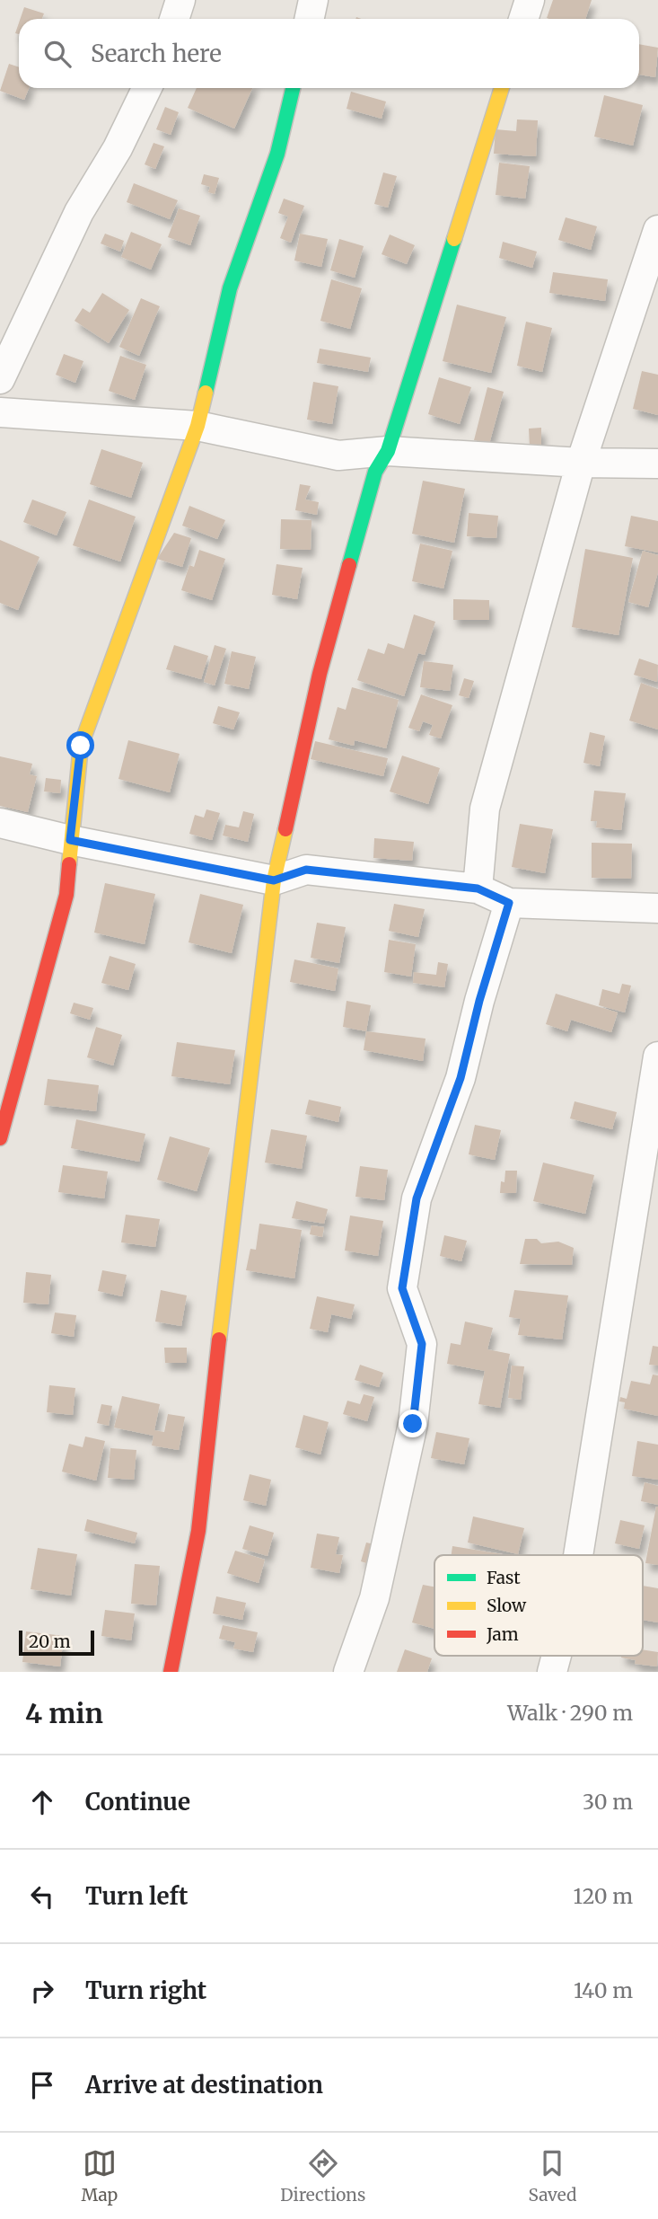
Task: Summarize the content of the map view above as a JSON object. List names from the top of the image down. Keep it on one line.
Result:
{"legend":["Fast","Slow","Jam"],"scale_bar":"20 m","page":{"search":"Search here","scale":"20 m","heading":["4 min","Walk · 290 m"],"list":[["Continue","30 m"],["Turn left","120 m"],["Turn right","140 m"],"Arrive at destination"],"nav":["Map","Directions","Saved"]}}
